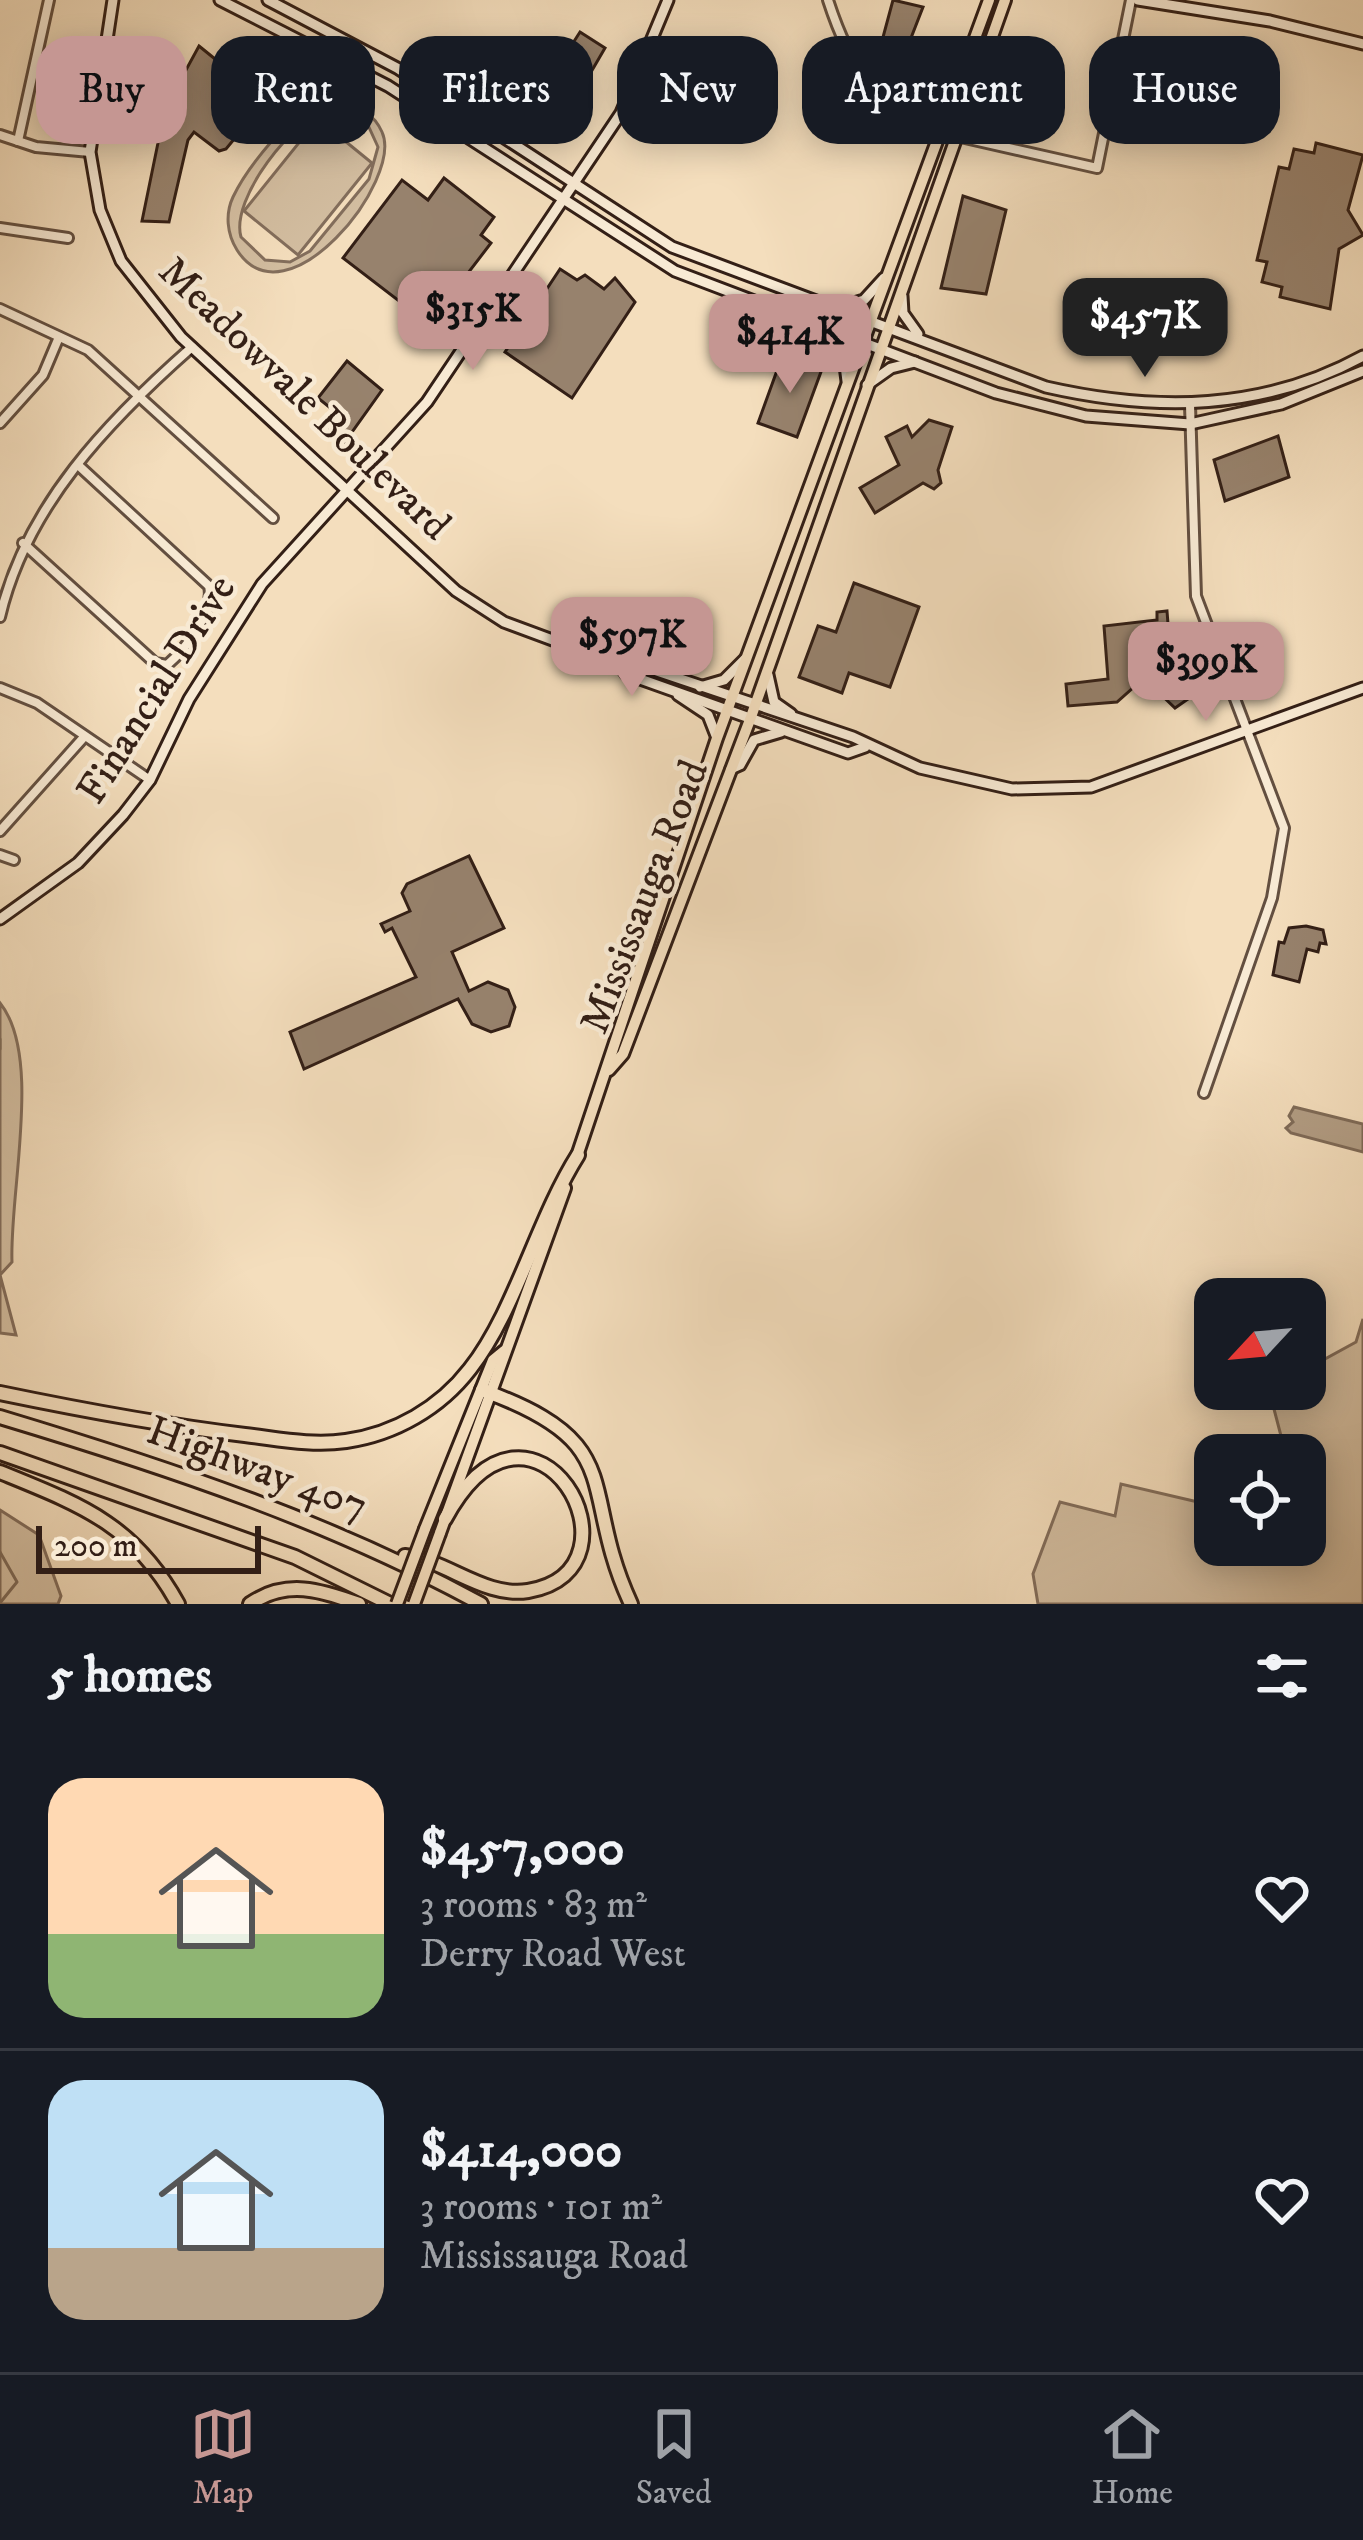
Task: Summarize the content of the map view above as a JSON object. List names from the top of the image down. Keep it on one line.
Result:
{"streets":{"highway":["Highway 407"],"main road":["Meadowvale Boulevard","Financial Drive","Mississauga Road"]},"crossings":[["Meadowvale Boulevard","Financial Drive"],["Meadowvale Boulevard","Mississauga Road"],["Mississauga Road","Highway 407"]],"scale_bar":"200 m","north":"bottom left","page":{"chip":["Buy","Rent","Filters","New","Apartment","House"],"price":["$315K","$457K","$414K","$597K","$399K"],"scale":"200 m","heading":"5 homes","list":[{"name":"$457,000","note":"3 rooms · 83 m² · Derry Road West"},{"name":"$414,000","note":"3 rooms · 101 m² · Mississauga Road"}],"tabs":["Map","Saved","Home"]}}
